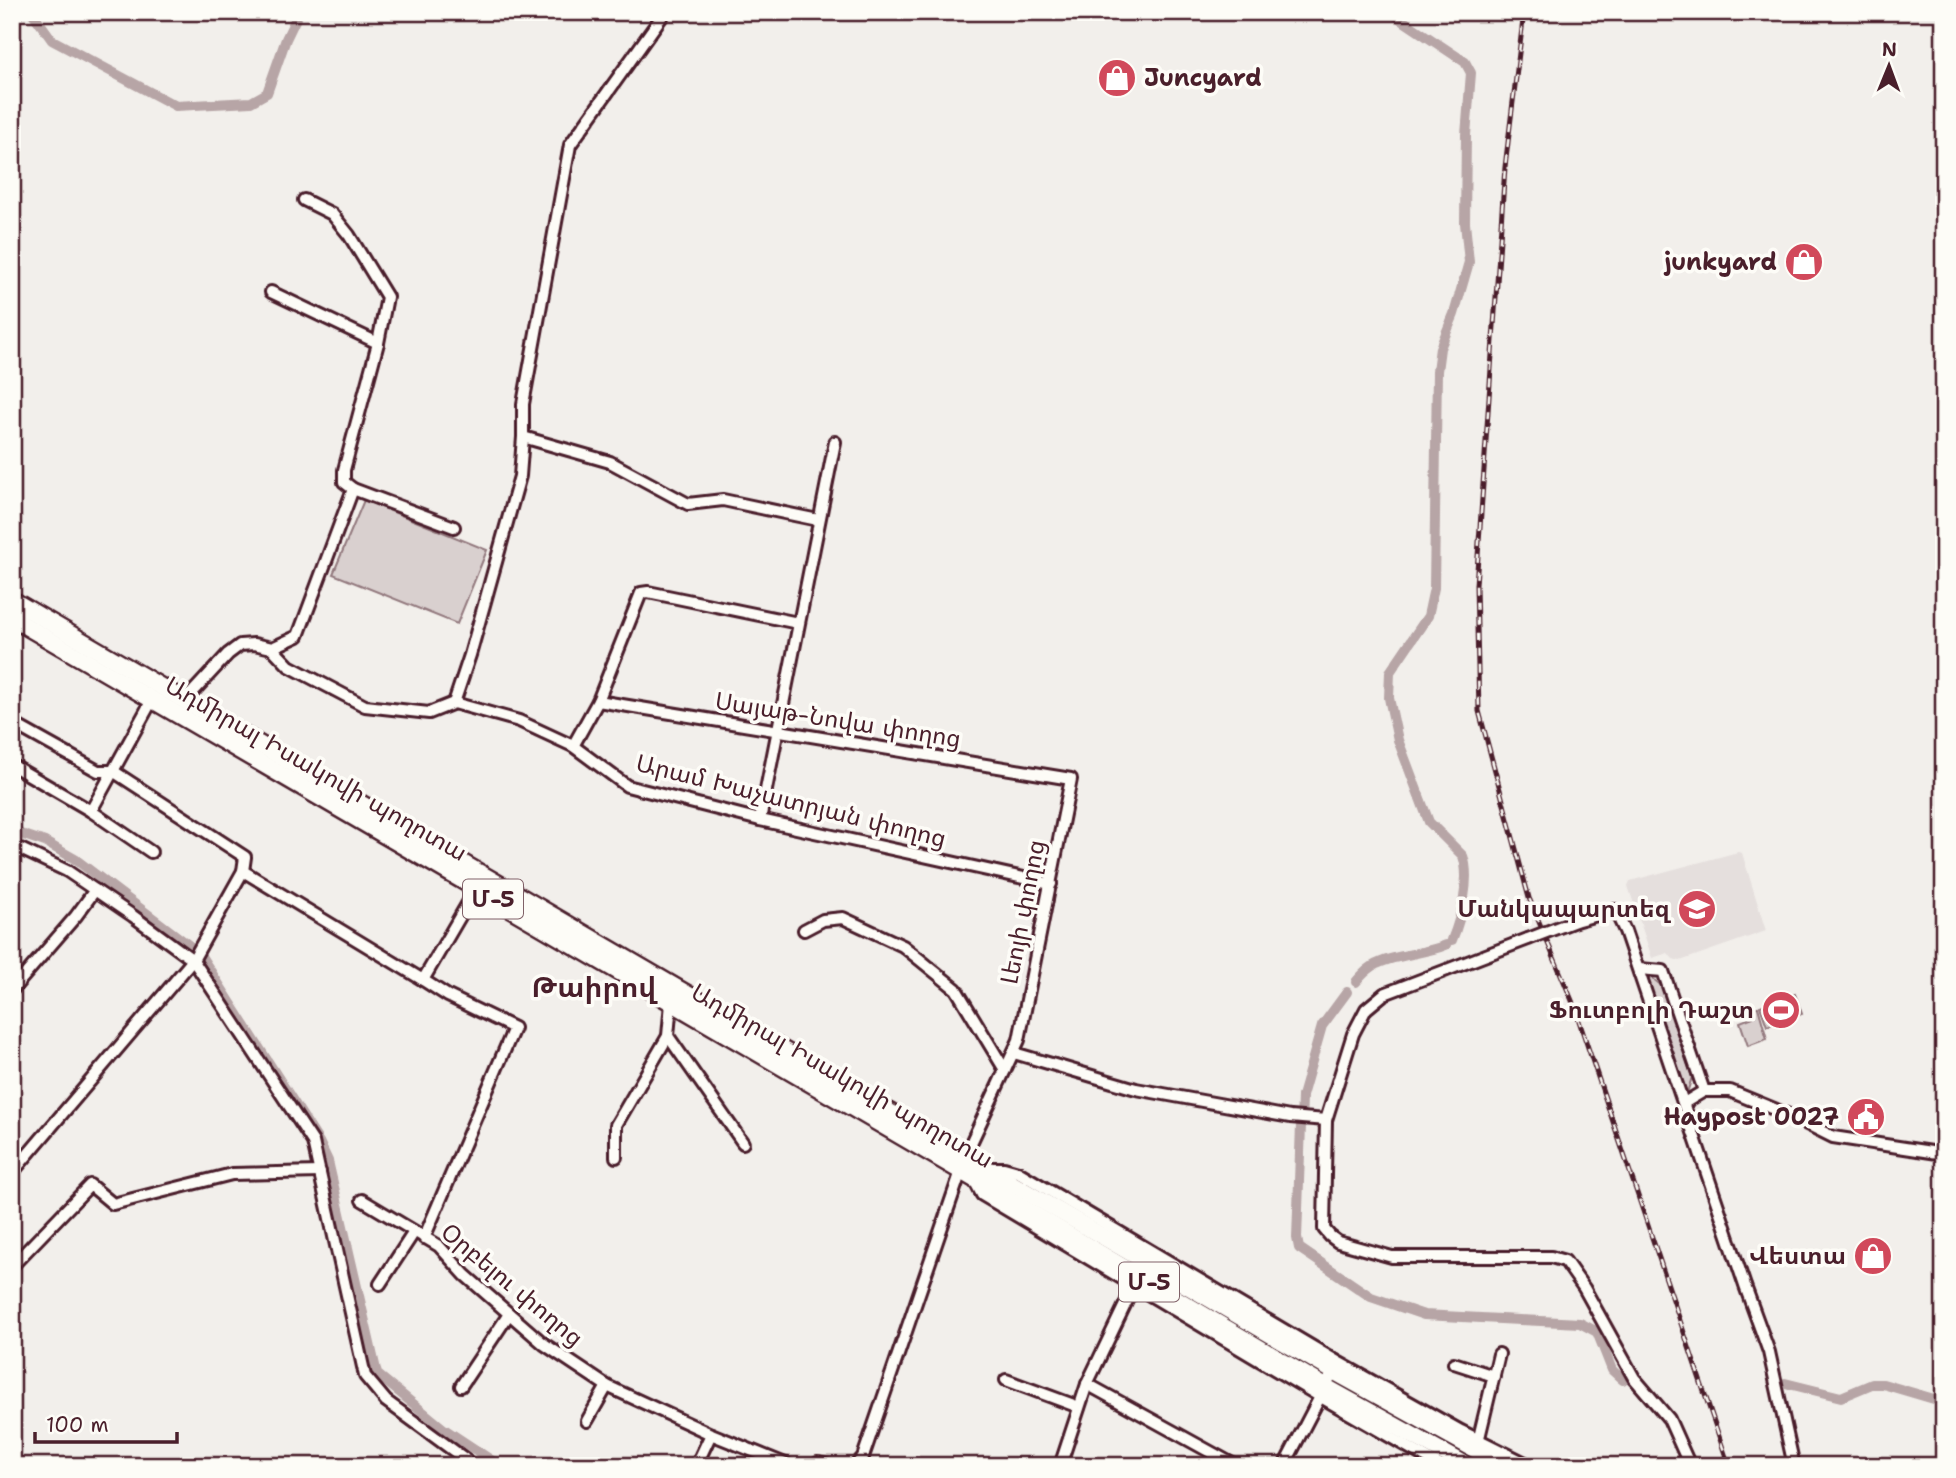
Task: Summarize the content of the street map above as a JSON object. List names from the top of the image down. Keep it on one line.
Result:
{"streets":{"highway":["Ադմիրալ Իսակովի պողոտա","Մ-5"],"street":["Սայաթ-Նովա փողոց","Արամ Խաչատրյան փողոց","Լեոյի փողոց","Օրբելու փողոց"]},"crossings":[["Սայաթ-Նովա փողոց","Լեոյի փողոց"],["Ադմիրալ Իսակովի պողոտա","Լեոյի փողոց"],["Արամ Խաչատրյան փողոց","Լեոյի փողոց"]],"districts":["Թաիրով"],"places":{"shop":["Juncyard","junkyard","Վեստա"],"school or university":["Մանկապարտեզ"],"sports":["Ֆուտբոլի Դաշտ"],"public building":["Haypost 0027"]},"scale_bar":"100 m","north":"top"}
